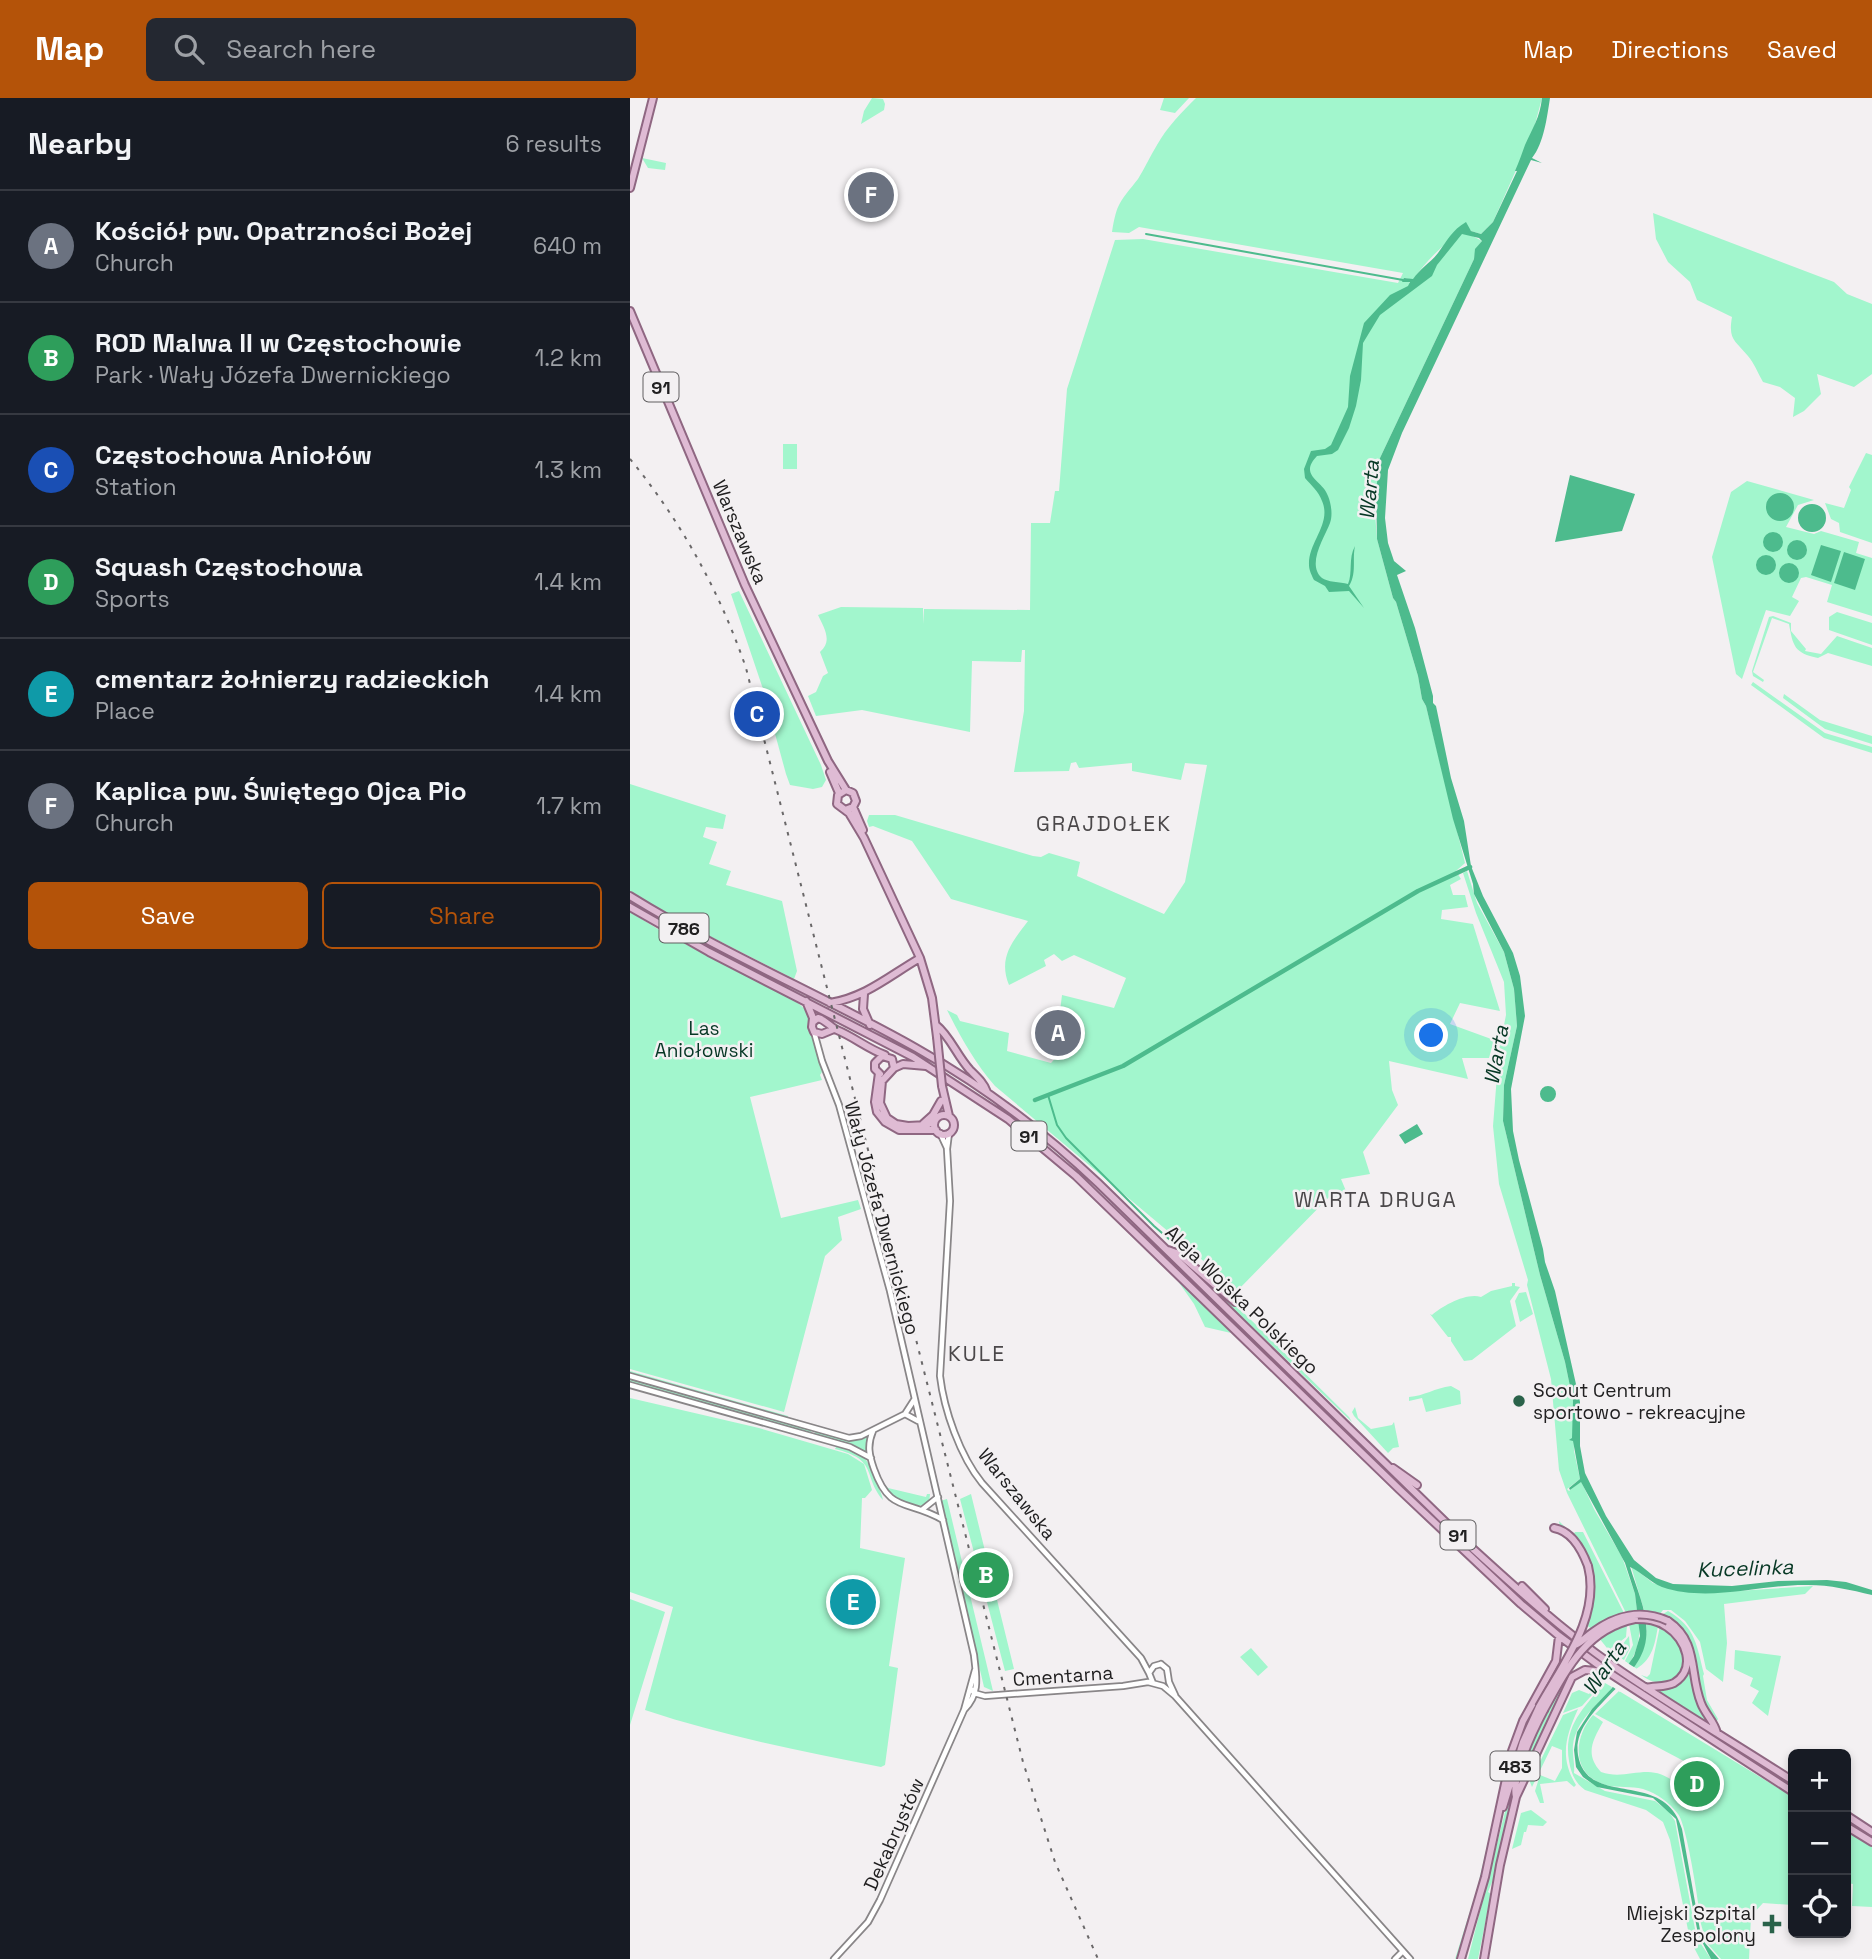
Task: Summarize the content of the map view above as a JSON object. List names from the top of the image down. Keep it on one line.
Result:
{"streets":{"main road":["91","Warszawska","786","Aleja Wojska Polskiego","483"],"street":["Wały Józefa Dwernickiego","Cmentarna","Dekabrystów"]},"crossings":[["91","Warszawska"],["Warszawska","Cmentarna"],["Wały Józefa Dwernickiego","Cmentarna"],["Wały Józefa Dwernickiego","Dekabrystów"],["Cmentarna","Dekabrystów"]],"districts":["GRAJDOŁEK","WARTA DRUGA","KULE"],"water":["Warta","Kucelinka"],"parks":["Las Aniołowski"],"places":{"other":["Scout Centrum sportowo - rekreacyjne"],"health":["Miejski Szpital Zespolony"]},"page":{"header":"Map","search":"Search here","nav":["Map","Directions","Saved"],"heading":["Nearby","6 results"],"pins":["F","C","A","B","E","D"],"list":[{"mark":"A","name":"Kościół pw. Opatrzności Bożej","note":"Church","value":"640 m"},{"mark":"B","name":"ROD Malwa II w Częstochowie","note":"Park · Wały Józefa Dwernickiego","value":"1.2 km"},{"mark":"C","name":"Częstochowa Aniołów","note":"Station","value":"1.3 km"},{"mark":"D","name":"Squash Częstochowa","note":"Sports","value":"1.4 km"},{"mark":"E","name":"cmentarz żołnierzy radzieckich","note":"Place","value":"1.4 km"},{"mark":"F","name":"Kaplica pw. Świętego Ojca Pio","note":"Church","value":"1.7 km"}],"buttons":["Save","Share"],"map_buttons":["+","−"]}}
